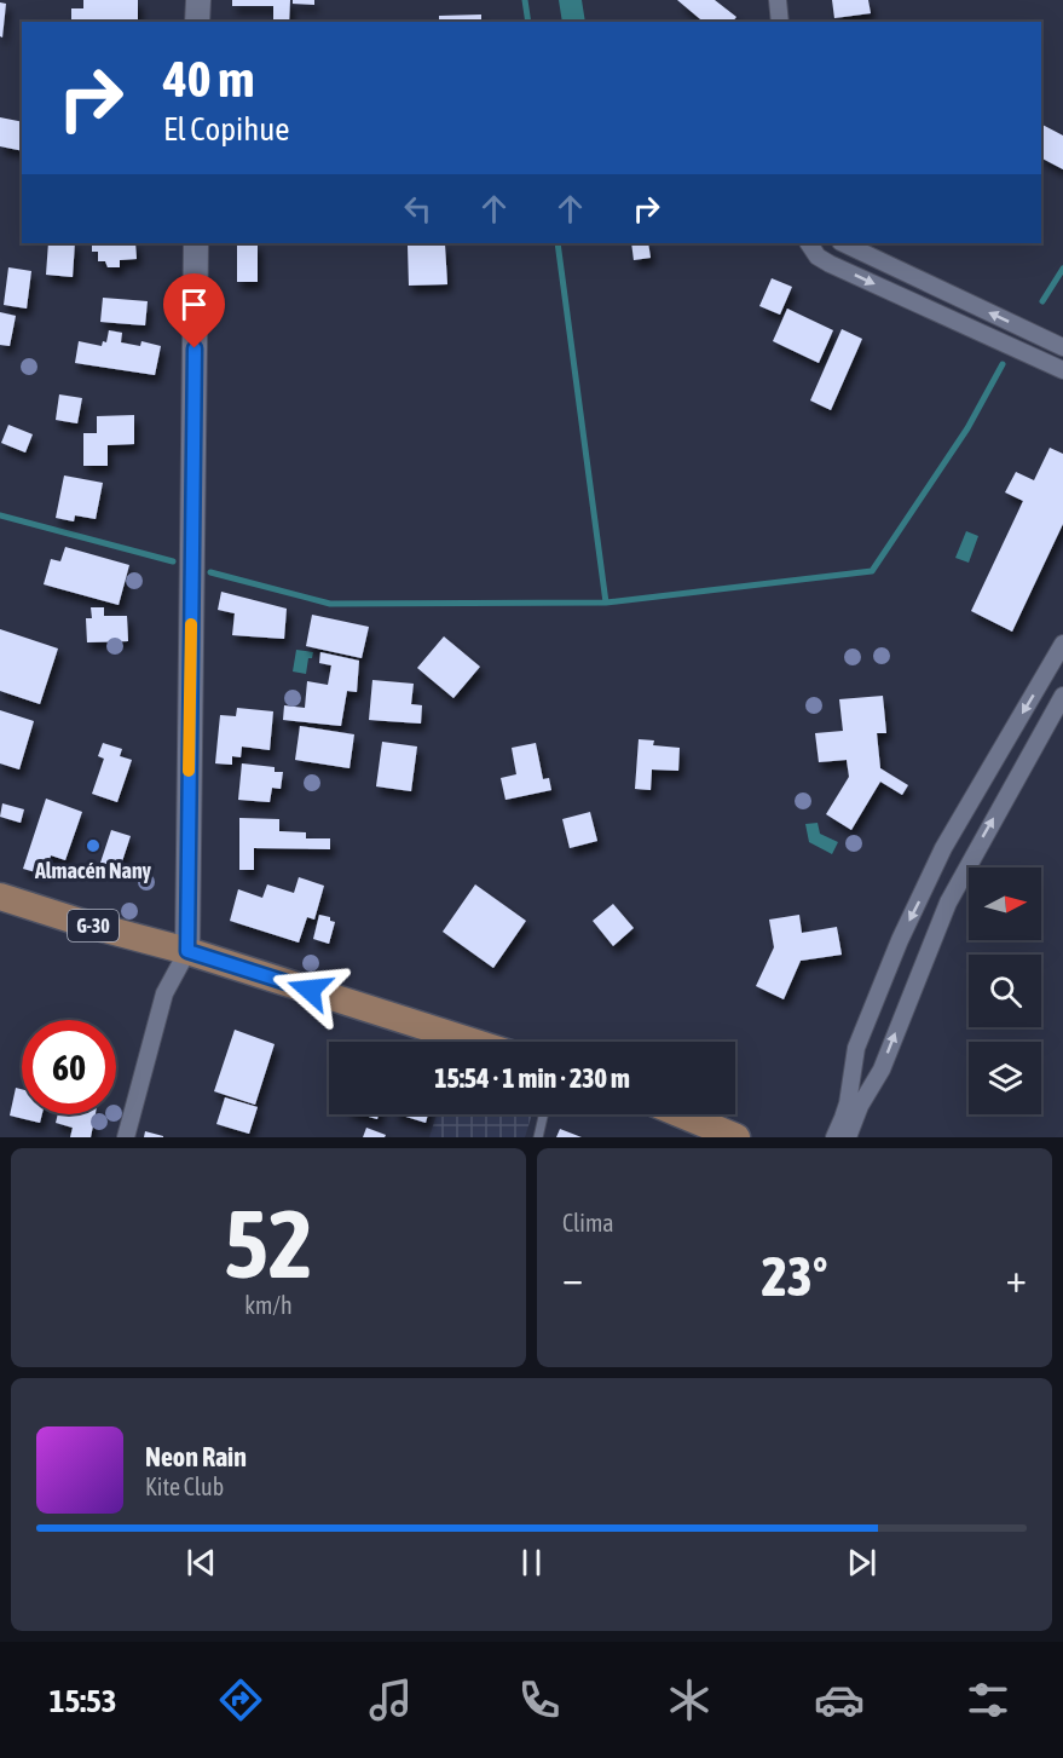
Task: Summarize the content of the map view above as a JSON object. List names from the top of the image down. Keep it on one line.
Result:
{"streets":{"main road":["G-30"]},"places":["Almacén Nany"],"north":"right","page":{"turn":["40 m","El Copihue"],"limit":"60","trip":"15:54 · 1 min · 230 m","tile":[["52","km/h"],"Clima"],"heat":["−","23°","+"],"song":["Neon Rain","Kite Club"],"tabs":"15:53"}}
